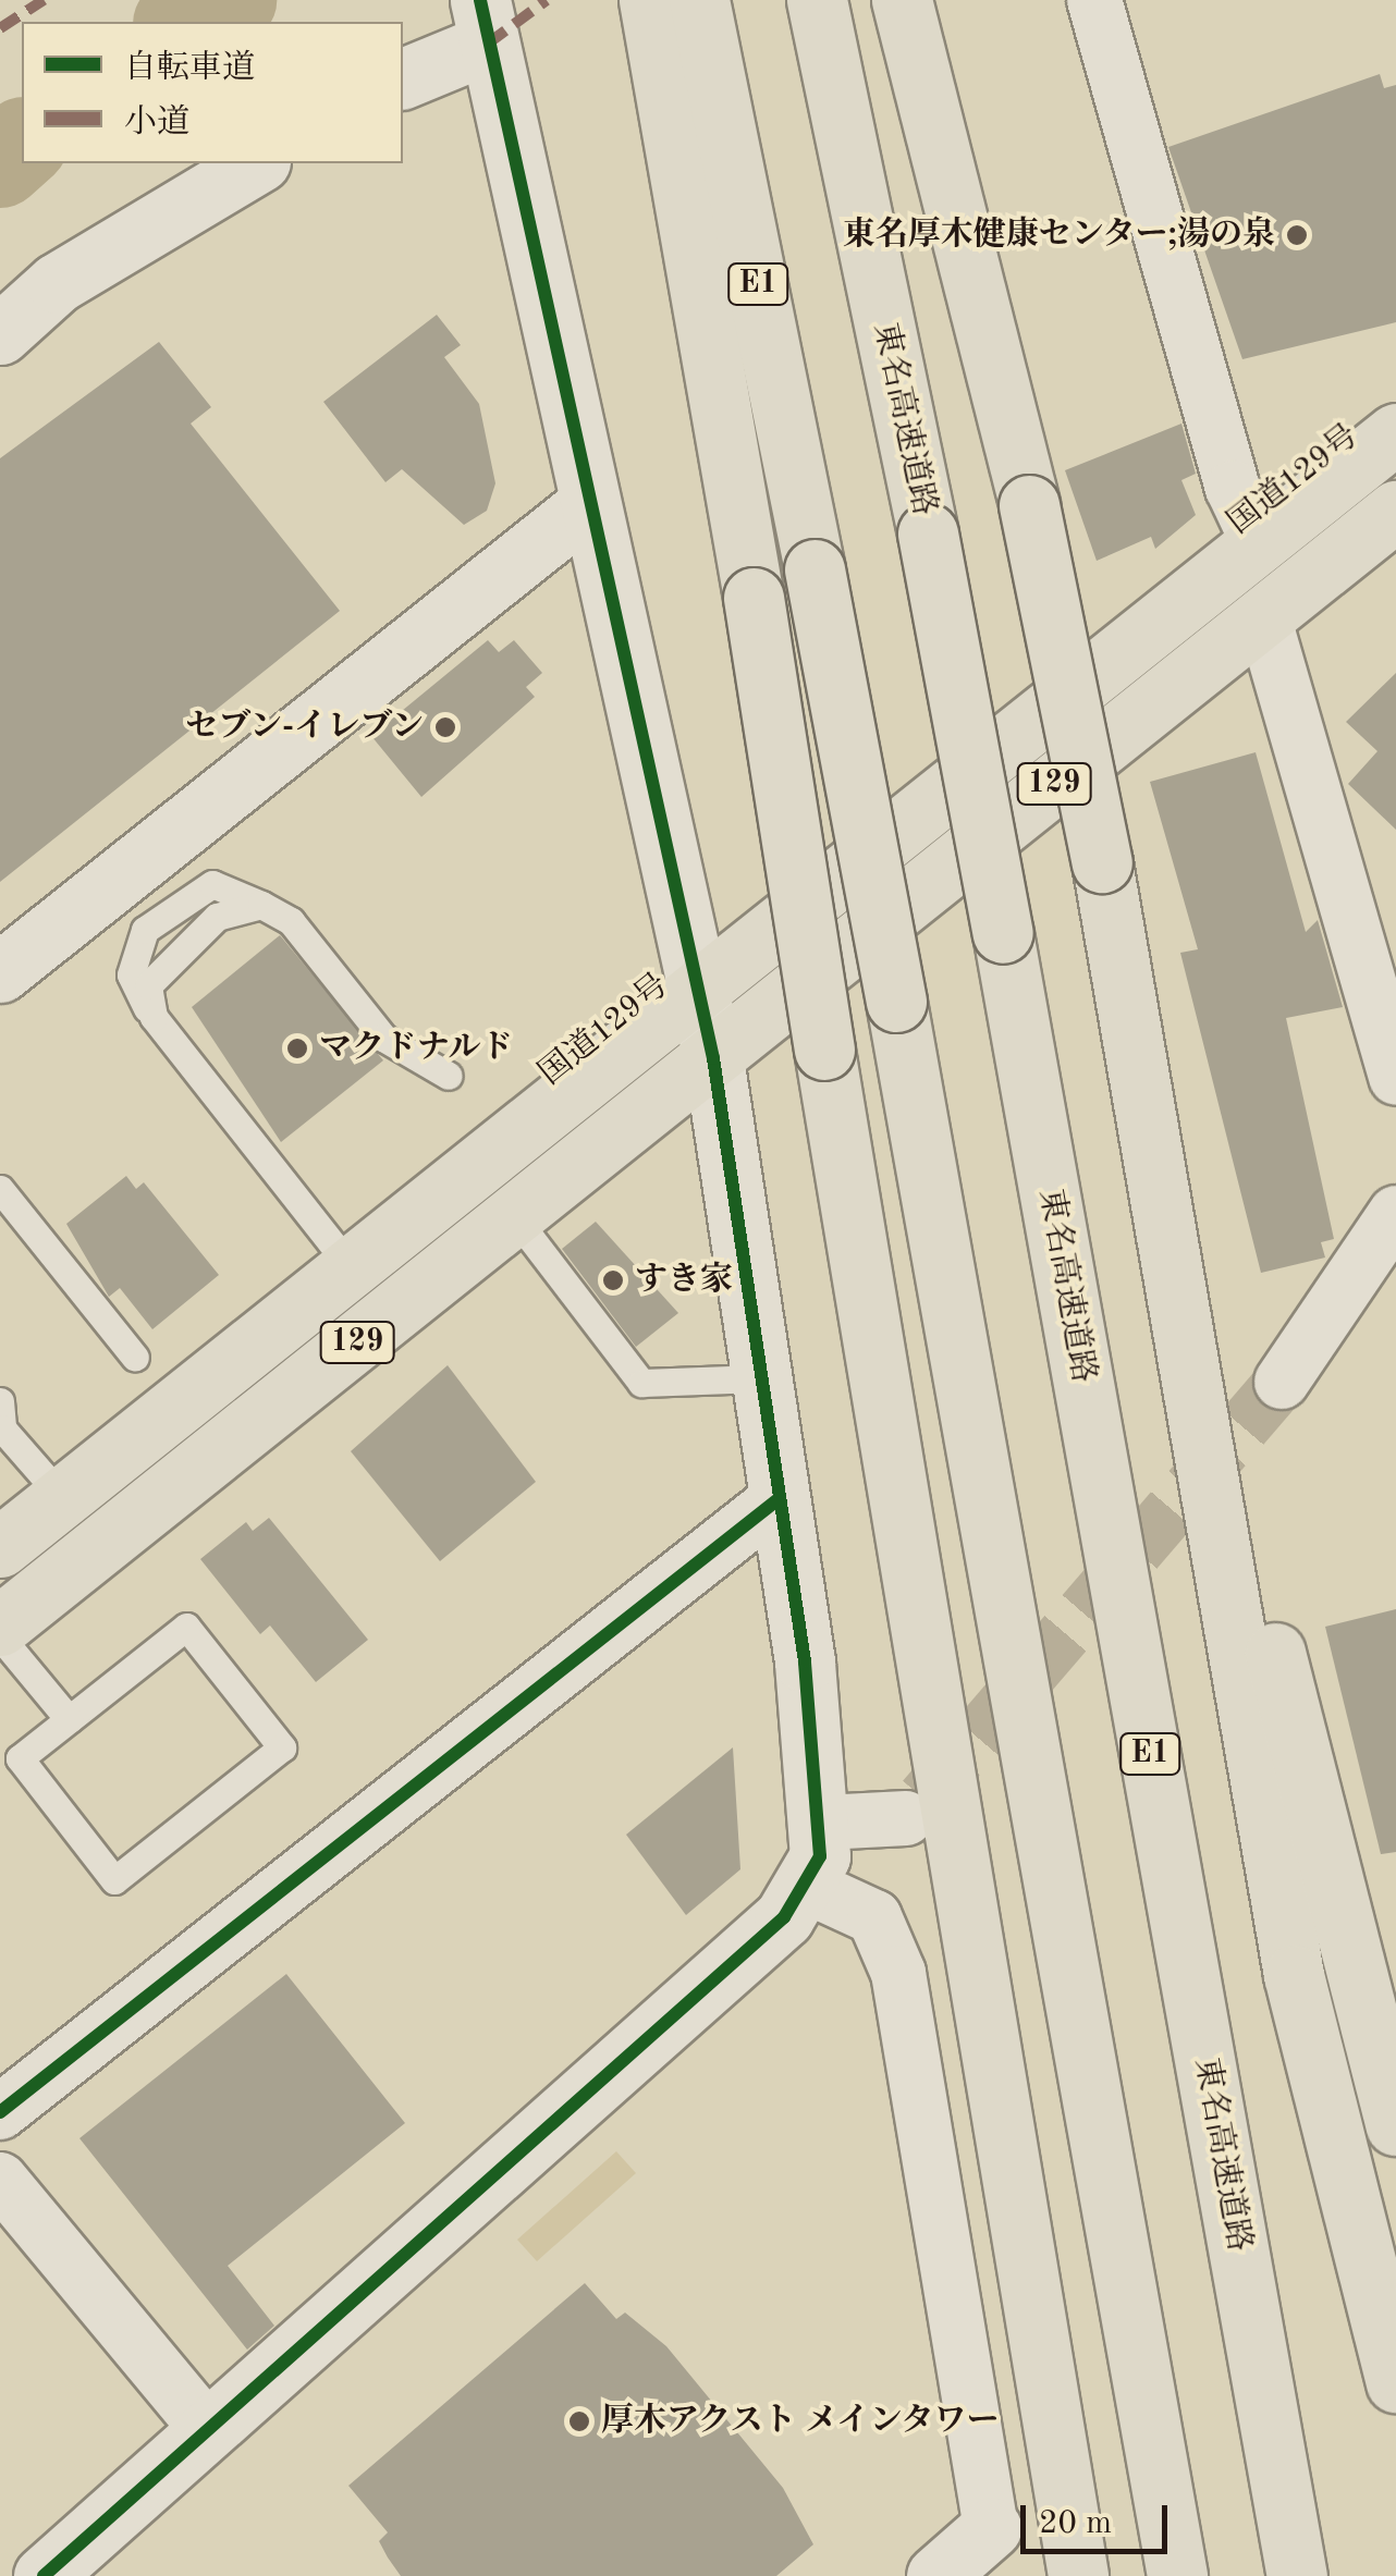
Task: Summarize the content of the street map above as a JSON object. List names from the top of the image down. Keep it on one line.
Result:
{"streets":{"highway":["E1","東名高速道路","国道129号","129"]},"places":["東名厚木健康センター;湯の泉","セブン-イレブン","マクドナルド","すき家","厚木アクスト メインタワー"],"legend":["自転車道","小道"],"scale_bar":"20 m"}
